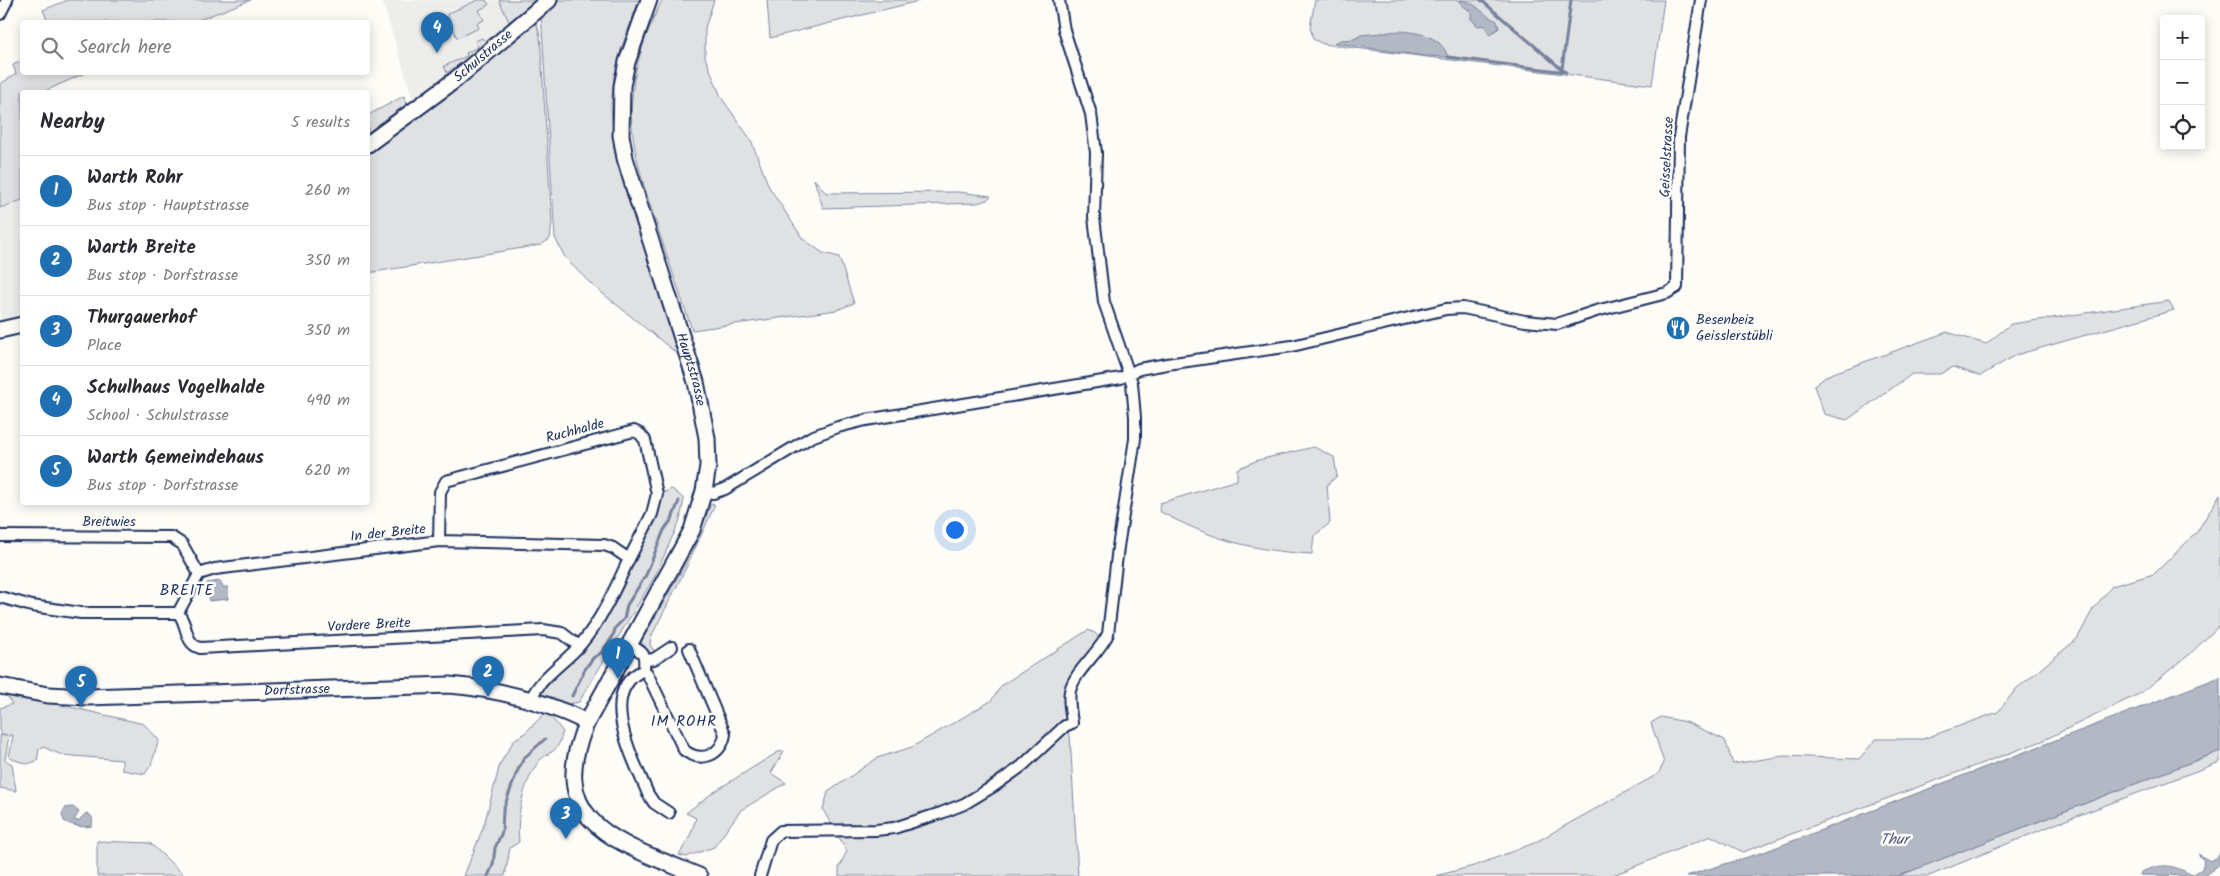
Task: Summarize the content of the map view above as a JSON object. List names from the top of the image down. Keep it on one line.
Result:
{"streets":{"main road":["Schulstrasse","Hauptstrasse","Dorfstrasse"],"street":["Geisselstrasse","Ruchhalde","Breitwies","In der Breite","Vordere Breite"]},"crossings":[["Hauptstrasse","Dorfstrasse"],["Ruchhalde","In der Breite"],["Breitwies","In der Breite"]],"districts":["BREITE","IM ROHR"],"water":["Thur"],"places":{"restaurant":["Besenbeiz Geisslerstübli"]},"page":{"pins":["4","1","2","5","3"],"map_buttons":["+","−"],"search":"Search here","heading":["Nearby","5 results"],"list":[{"mark":"1","name":"Warth Rohr","note":"Bus stop · Hauptstrasse","value":"260 m"},{"mark":"2","name":"Warth Breite","note":"Bus stop · Dorfstrasse","value":"350 m"},{"mark":"3","name":"Thurgauerhof","note":"Place","value":"350 m"},{"mark":"4","name":"Schulhaus Vogelhalde","note":"School · Schulstrasse","value":"490 m"},{"mark":"5","name":"Warth Gemeindehaus","note":"Bus stop · Dorfstrasse","value":"620 m"}]}}
